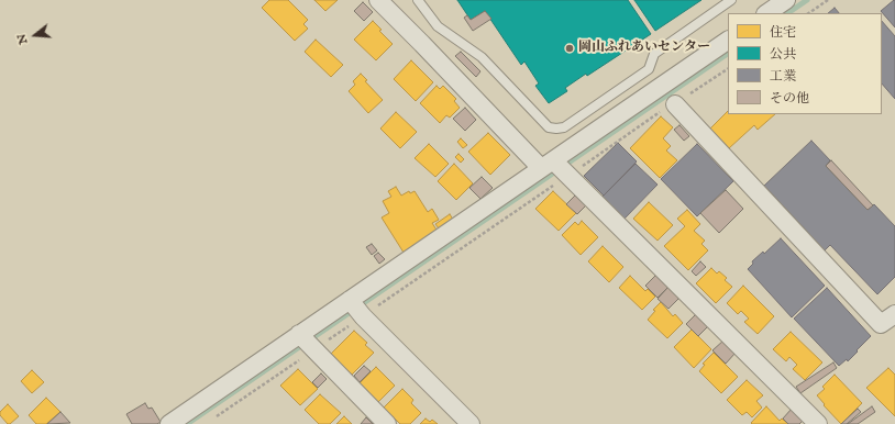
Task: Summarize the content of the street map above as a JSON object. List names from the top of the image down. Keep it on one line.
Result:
{"places":["岡山ふれあいセンター"],"legend":["住宅","公共","工業","その他"],"north":"left"}
